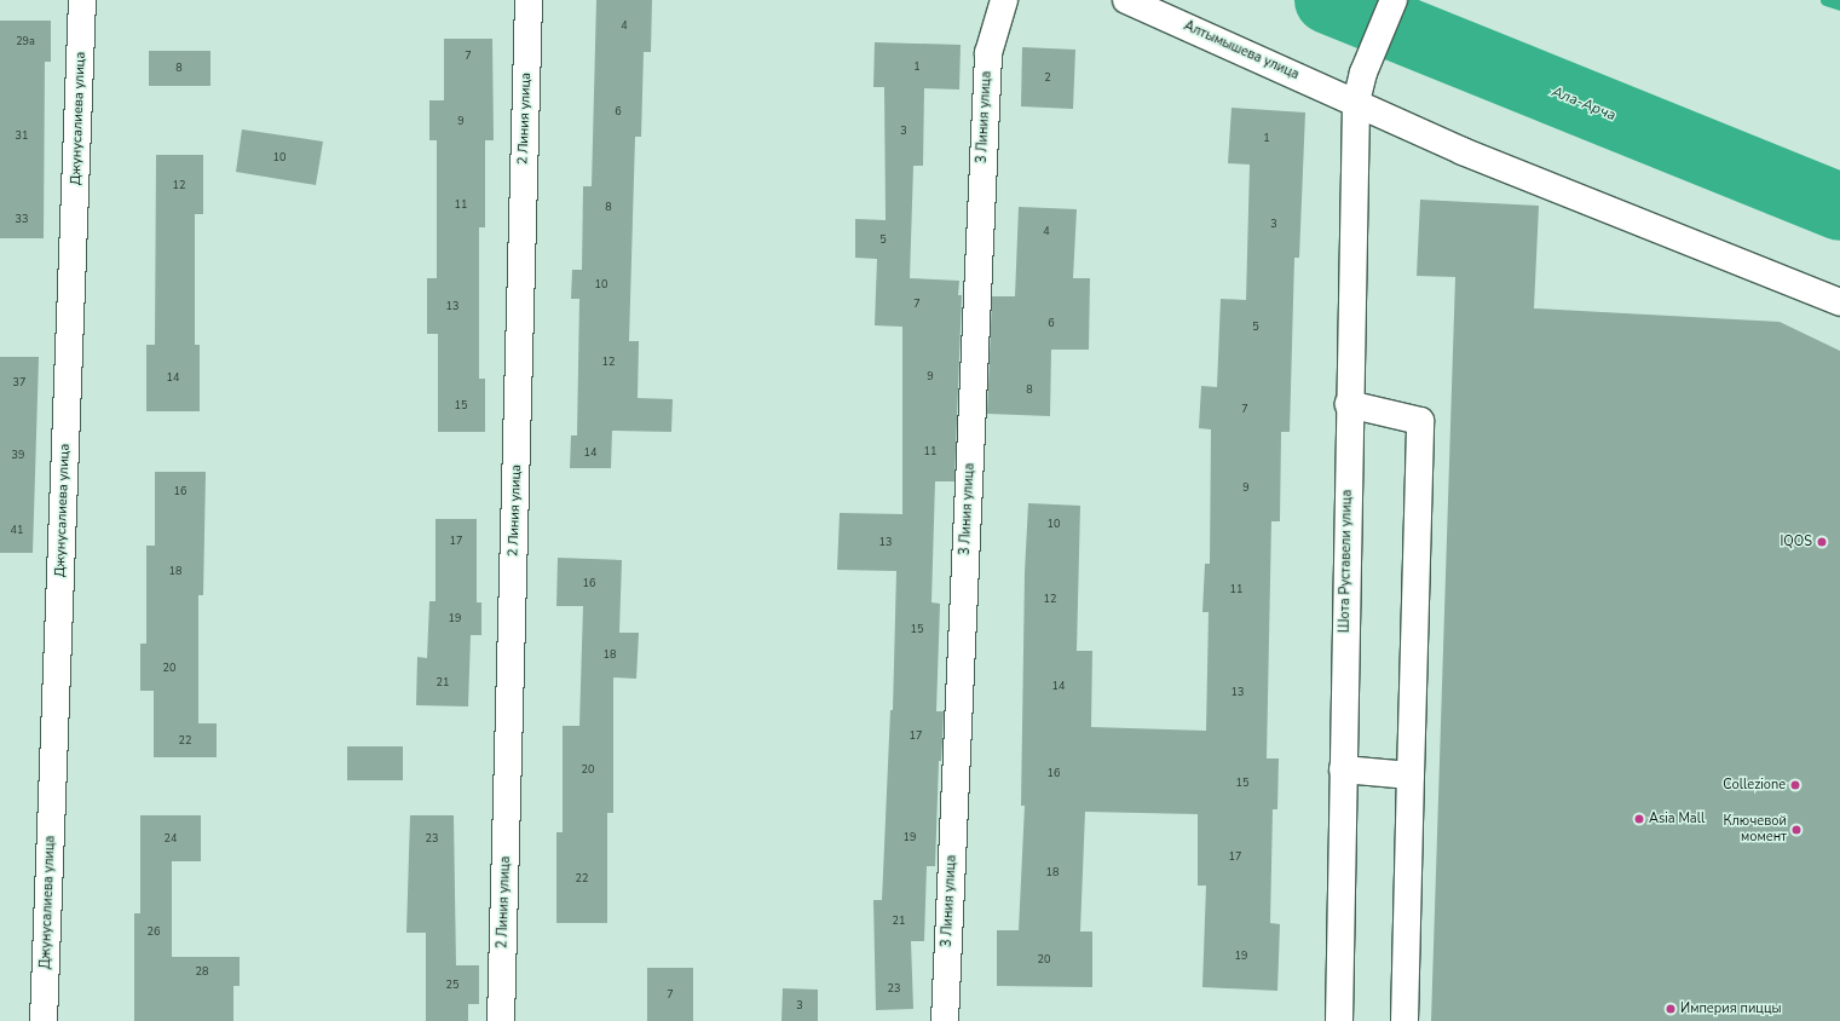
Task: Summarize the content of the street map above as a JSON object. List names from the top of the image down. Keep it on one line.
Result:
{"streets":{"street":["Алтымышева улица","3 Линия улица","Джунусалиева улица","2 Линия улица","Шота Руставели улица"]},"crossings":[["Алтымышева улица","Шота Руставели улица"]],"water":["Ала-Арча"],"places":["IQOS","Cоllezione","Asia Mall","Ключевой момент","Империя пиццы"],"house_numbers":["4","29а","7","1","8","2","6","9","3","31","1","10","12","11","8","33","3","4","5","10","7","13","6","5","12","9","14","37","8","15","7","11","14","39","9","16","10","41","17","13","18","16","11","12","19","15","18","20","21","14","13","17","22","20","16","15","19","24","23","17","18","22","21","26","19","20","28","25","23","7","3"]}
